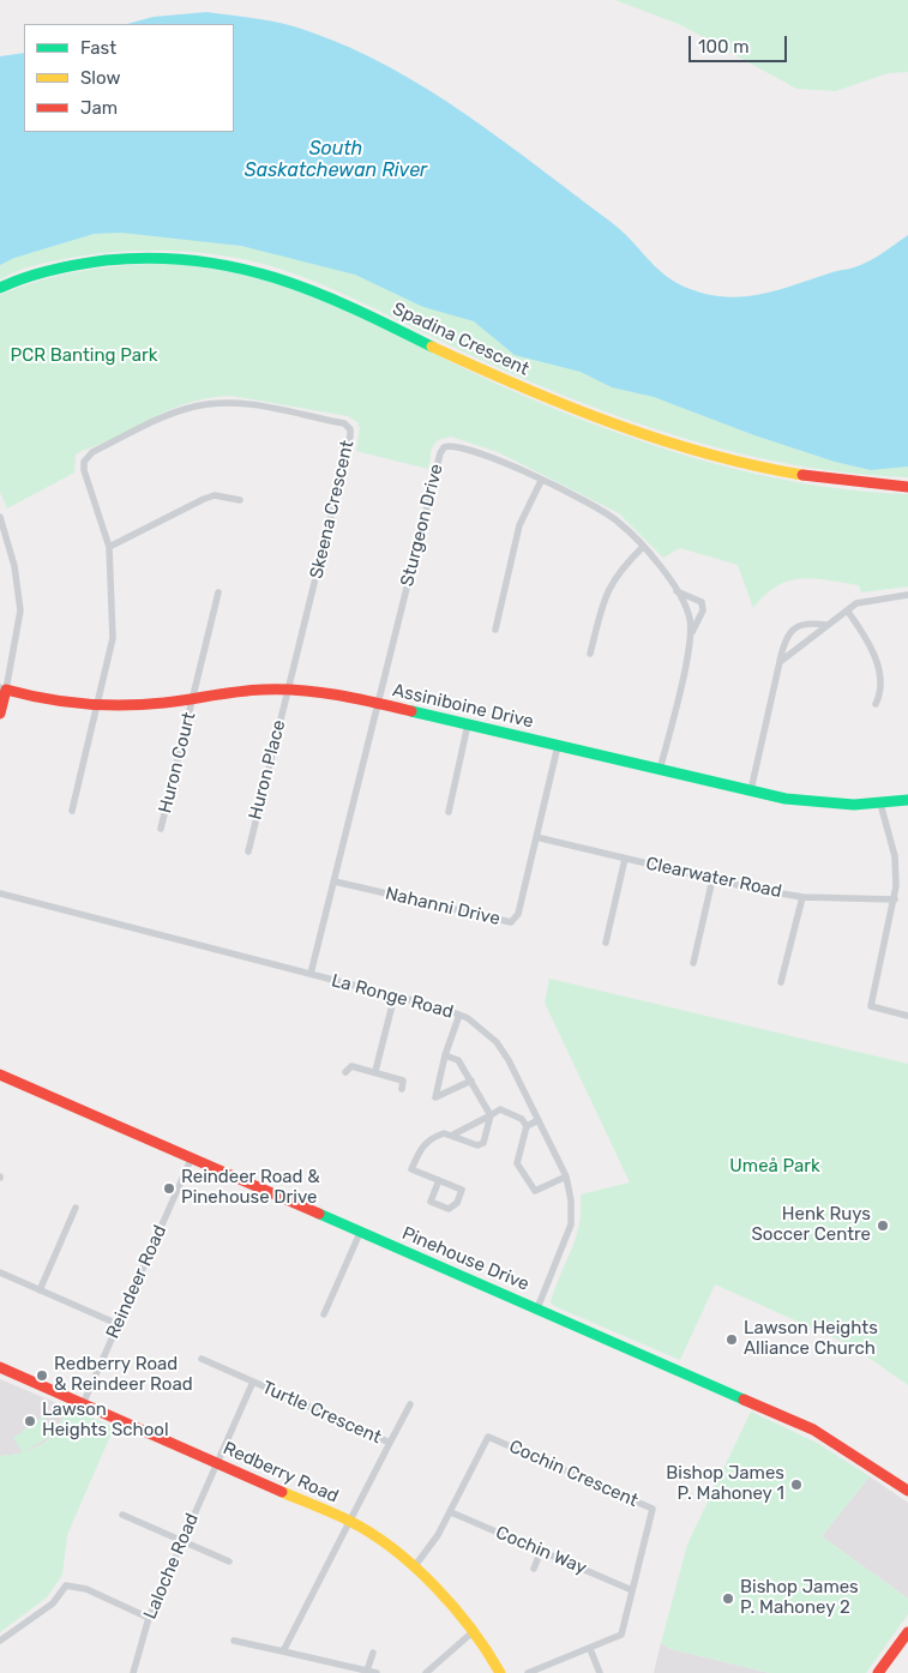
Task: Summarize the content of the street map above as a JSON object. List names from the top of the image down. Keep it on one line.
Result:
{"streets":{"street":["Spadina Crescent","Skeena Crescent","Sturgeon Drive","Assiniboine Drive","Huron Court","Huron Place","Clearwater Road","Nahanni Drive","La Ronge Road","Pinehouse Drive","Reindeer Road","Turtle Crescent","Redberry Road","Cochin Crescent","Cochin Way","Laloche Road"]},"crossings":[["Skeena Crescent","Assiniboine Drive"],["Skeena Crescent","Huron Place"],["Sturgeon Drive","Assiniboine Drive"],["Assiniboine Drive","Huron Court"],["Assiniboine Drive","Huron Place"],["Assiniboine Drive","Nahanni Drive"],["Clearwater Road","Nahanni Drive"],["La Ronge Road","Pinehouse Drive"],["Pinehouse Drive","Reindeer Road"],["Reindeer Road","Redberry Road"],["Turtle Crescent","Redberry Road"],["Turtle Crescent","Laloche Road"],["Redberry Road","Cochin Crescent"],["Redberry Road","Laloche Road"],["Cochin Crescent","Cochin Way"]],"water":["South Saskatchewan River"],"parks":["PCR Banting Park","Umeå Park"],"places":["Reindeer Road & Pinehouse Drive","Henk Ruys Soccer Centre","Lawson Heights Alliance Church","Redberry Road & Reindeer Road","Lawson Heights School","Bishop James P. Mahoney 1","Bishop James P. Mahoney 2"],"legend":["Fast","Slow","Jam"],"scale_bar":"100 m"}
